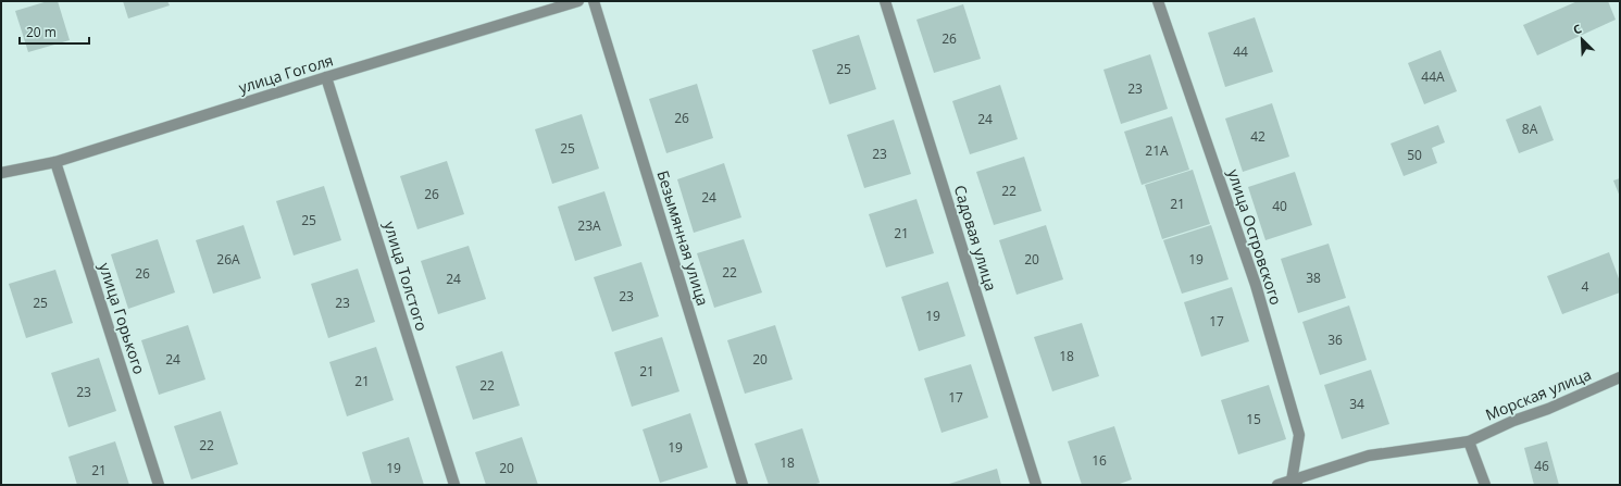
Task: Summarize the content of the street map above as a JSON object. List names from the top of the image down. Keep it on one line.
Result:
{"streets":{"street":["улица Гоголя","улица Островского","Безымянная улица","Садовая улица","улица Толстого","улица Горького","Морская улица"]},"crossings":[["улица Гоголя","улица Толстого"],["улица Гоголя","улица Горького"],["улица Островского","Морская улица"]],"house_numbers":["26","44","25","44А","23","26","24","8А","42","25","21А","23","50","22","26","24","21","40","25","23А","21","26А","20","19","22","26","38","24","4","23","25","23","19","17","36","18","24","20","21","21","22","23","17","34","15","22","19","16","18","46","19","20","21"],"scale_bar":"20 m","north":"top left"}
